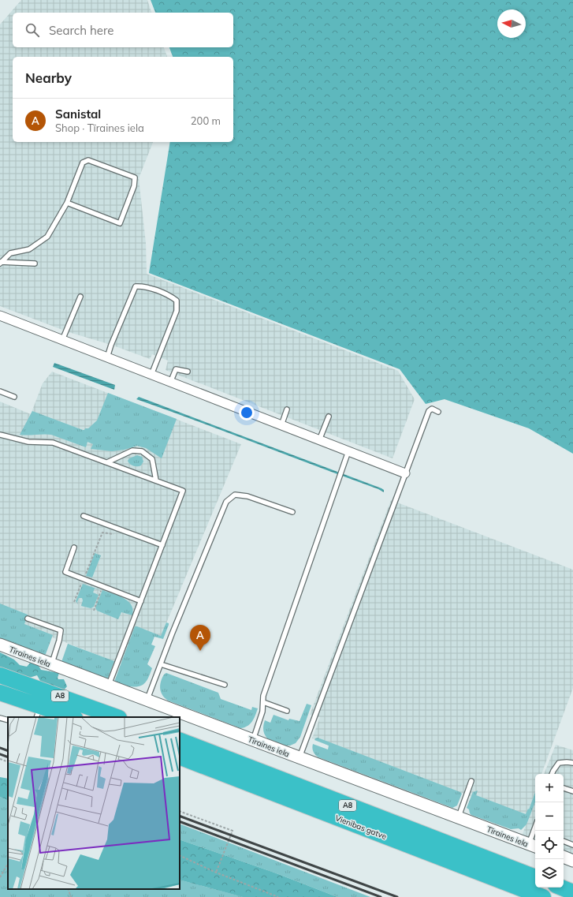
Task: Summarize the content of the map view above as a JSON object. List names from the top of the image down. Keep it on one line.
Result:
{"streets":{"highway":["A8","Vienības gatve"],"street":["Tīraines iela"]},"north":"left","page":{"search":"Search here","heading":"Nearby","list":[{"mark":"A","name":"Sanistal","note":"Shop · Tīraines iela","value":"200 m"}],"pins":"A","map_buttons":["+","−"]}}
